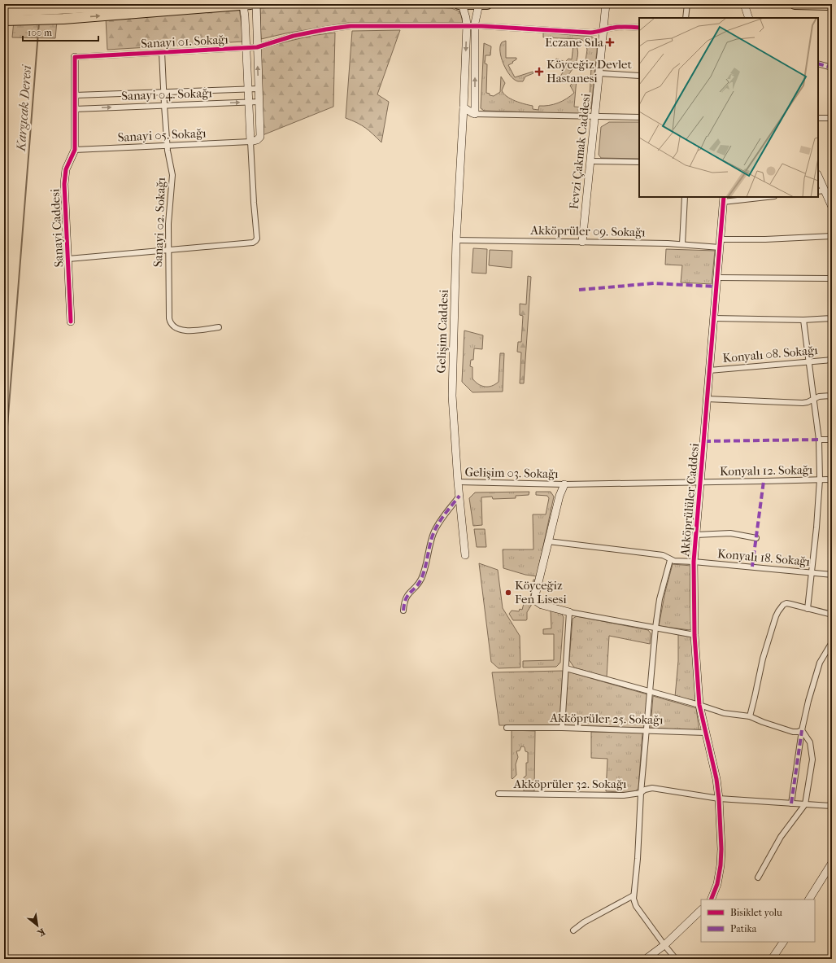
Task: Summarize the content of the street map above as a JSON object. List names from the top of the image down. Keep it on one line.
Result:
{"streets":{"street":["Sanayi 01. Sokağı","Sanayi 04. Sokağı","Sanayi 05. Sokağı","Fevzi Çakmak Caddesi","Sanayi 02. Sokağı","Sanayi Caddesi","Akköprüler 09. Sokağı","Gelişim Caddesi","Konyalı 08. Sokağı","Konyalı 12. Sokağı","Gelişim 03. Sokağı","Akköprülüler Caddesi","Konyalı 18. Sokağı","Akköprüler 25. Sokağı","Akköprüler 32. Sokağı"]},"crossings":[["Sanayi 01. Sokağı","Fevzi Çakmak Caddesi"],["Sanayi 01. Sokağı","Sanayi 02. Sokağı"],["Sanayi 01. Sokağı","Sanayi Caddesi"],["Sanayi 01. Sokağı","Gelişim Caddesi"],["Sanayi 04. Sokağı","Sanayi 02. Sokağı"],["Sanayi 04. Sokağı","Sanayi Caddesi"],["Sanayi 05. Sokağı","Sanayi 02. Sokağı"],["Sanayi 05. Sokağı","Sanayi Caddesi"],["Fevzi Çakmak Caddesi","Akköprüler 09. Sokağı"],["Akköprüler 09. Sokağı","Gelişim Caddesi"],["Akköprüler 09. Sokağı","Akköprülüler Caddesi"],["Gelişim Caddesi","Gelişim 03. Sokağı"],["Konyalı 08. Sokağı","Akköprülüler Caddesi"],["Konyalı 12. Sokağı","Gelişim 03. Sokağı"],["Konyalı 12. Sokağı","Akköprülüler Caddesi"],["Akköprülüler Caddesi","Konyalı 18. Sokağı"],["Akköprülüler Caddesi","Akköprüler 25. Sokağı"],["Akköprülüler Caddesi","Akköprüler 32. Sokağı"]],"water":["Kargıcak Deresi"],"places":{"health":["Eczane Sıla","Köyceğiz Devlet Hastanesi"],"other":["Köyceğiz Fen Lisesi"]},"legend":["Bisiklet yolu","Patika"],"scale_bar":"100 m","north":"bottom right"}
